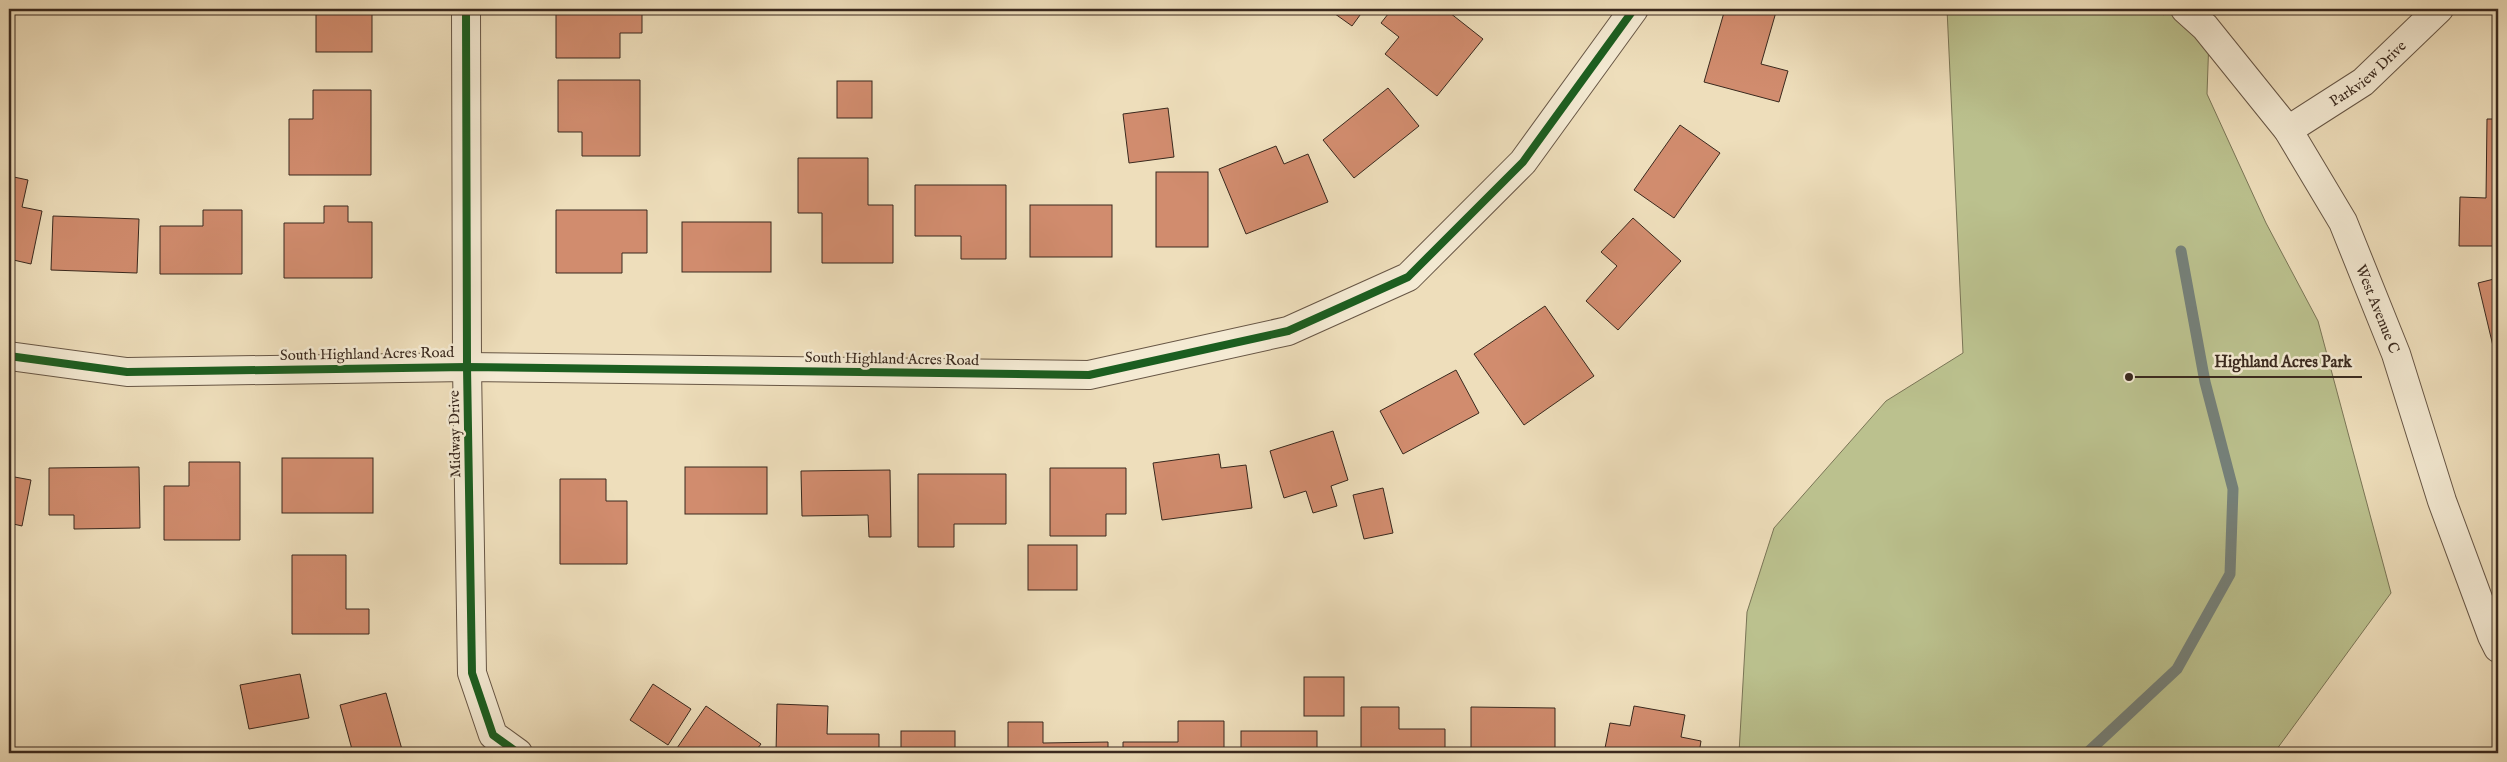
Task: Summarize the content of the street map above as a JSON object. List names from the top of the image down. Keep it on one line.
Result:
{"streets":{"street":["Parkview Drive","West Avenue C","South Highland Acres Road","Midway Drive"]},"crossings":[["Parkview Drive","West Avenue C"],["South Highland Acres Road","Midway Drive"]],"places":["Highland Acres Park"]}
